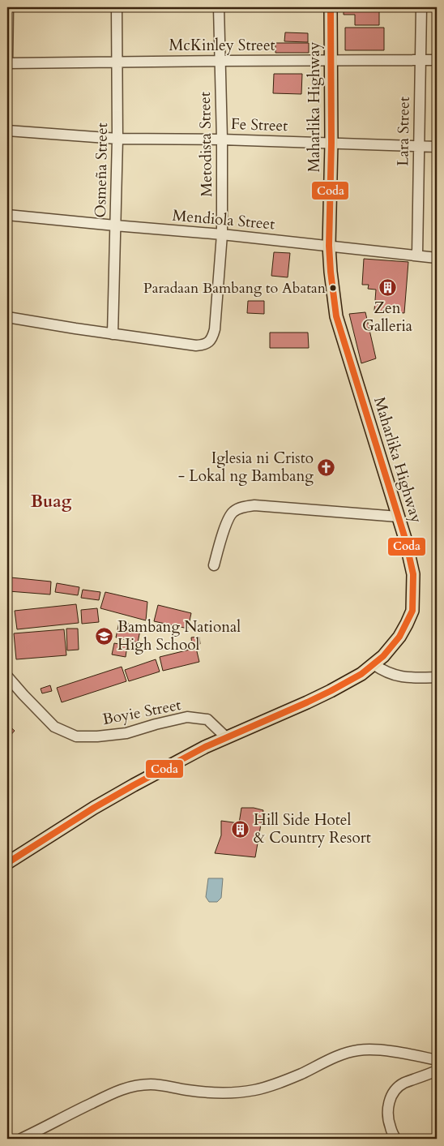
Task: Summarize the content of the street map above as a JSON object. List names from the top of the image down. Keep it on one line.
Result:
{"streets":{"main road":["Maharlika Highway"],"street":["McKinley Street","Fe Street","Lara Street","Metodista Street","Osmeña Street","Mendiola Street","Boyie Street"]},"crossings":[["McKinley Street","Maharlika Highway"],["McKinley Street","Lara Street"],["McKinley Street","Metodista Street"],["McKinley Street","Osmeña Street"],["Maharlika Highway","Fe Street"],["Maharlika Highway","Mendiola Street"],["Maharlika Highway","Boyie Street"],["Fe Street","Lara Street"],["Fe Street","Metodista Street"],["Fe Street","Osmeña Street"],["Lara Street","Mendiola Street"],["Metodista Street","Osmeña Street"],["Metodista Street","Mendiola Street"],["Osmeña Street","Mendiola Street"]],"districts":["Buag"],"places":{"building":["Zen Galleria","Hill Side Hotel & Country Resort"],"other":["Paradaan Bambang to Abatan"],"church":["Iglesia ni Cristo - Lokal ng Bambang"],"school or university":["Bambang National High School"]},"lines":["transit line Coda"]}
